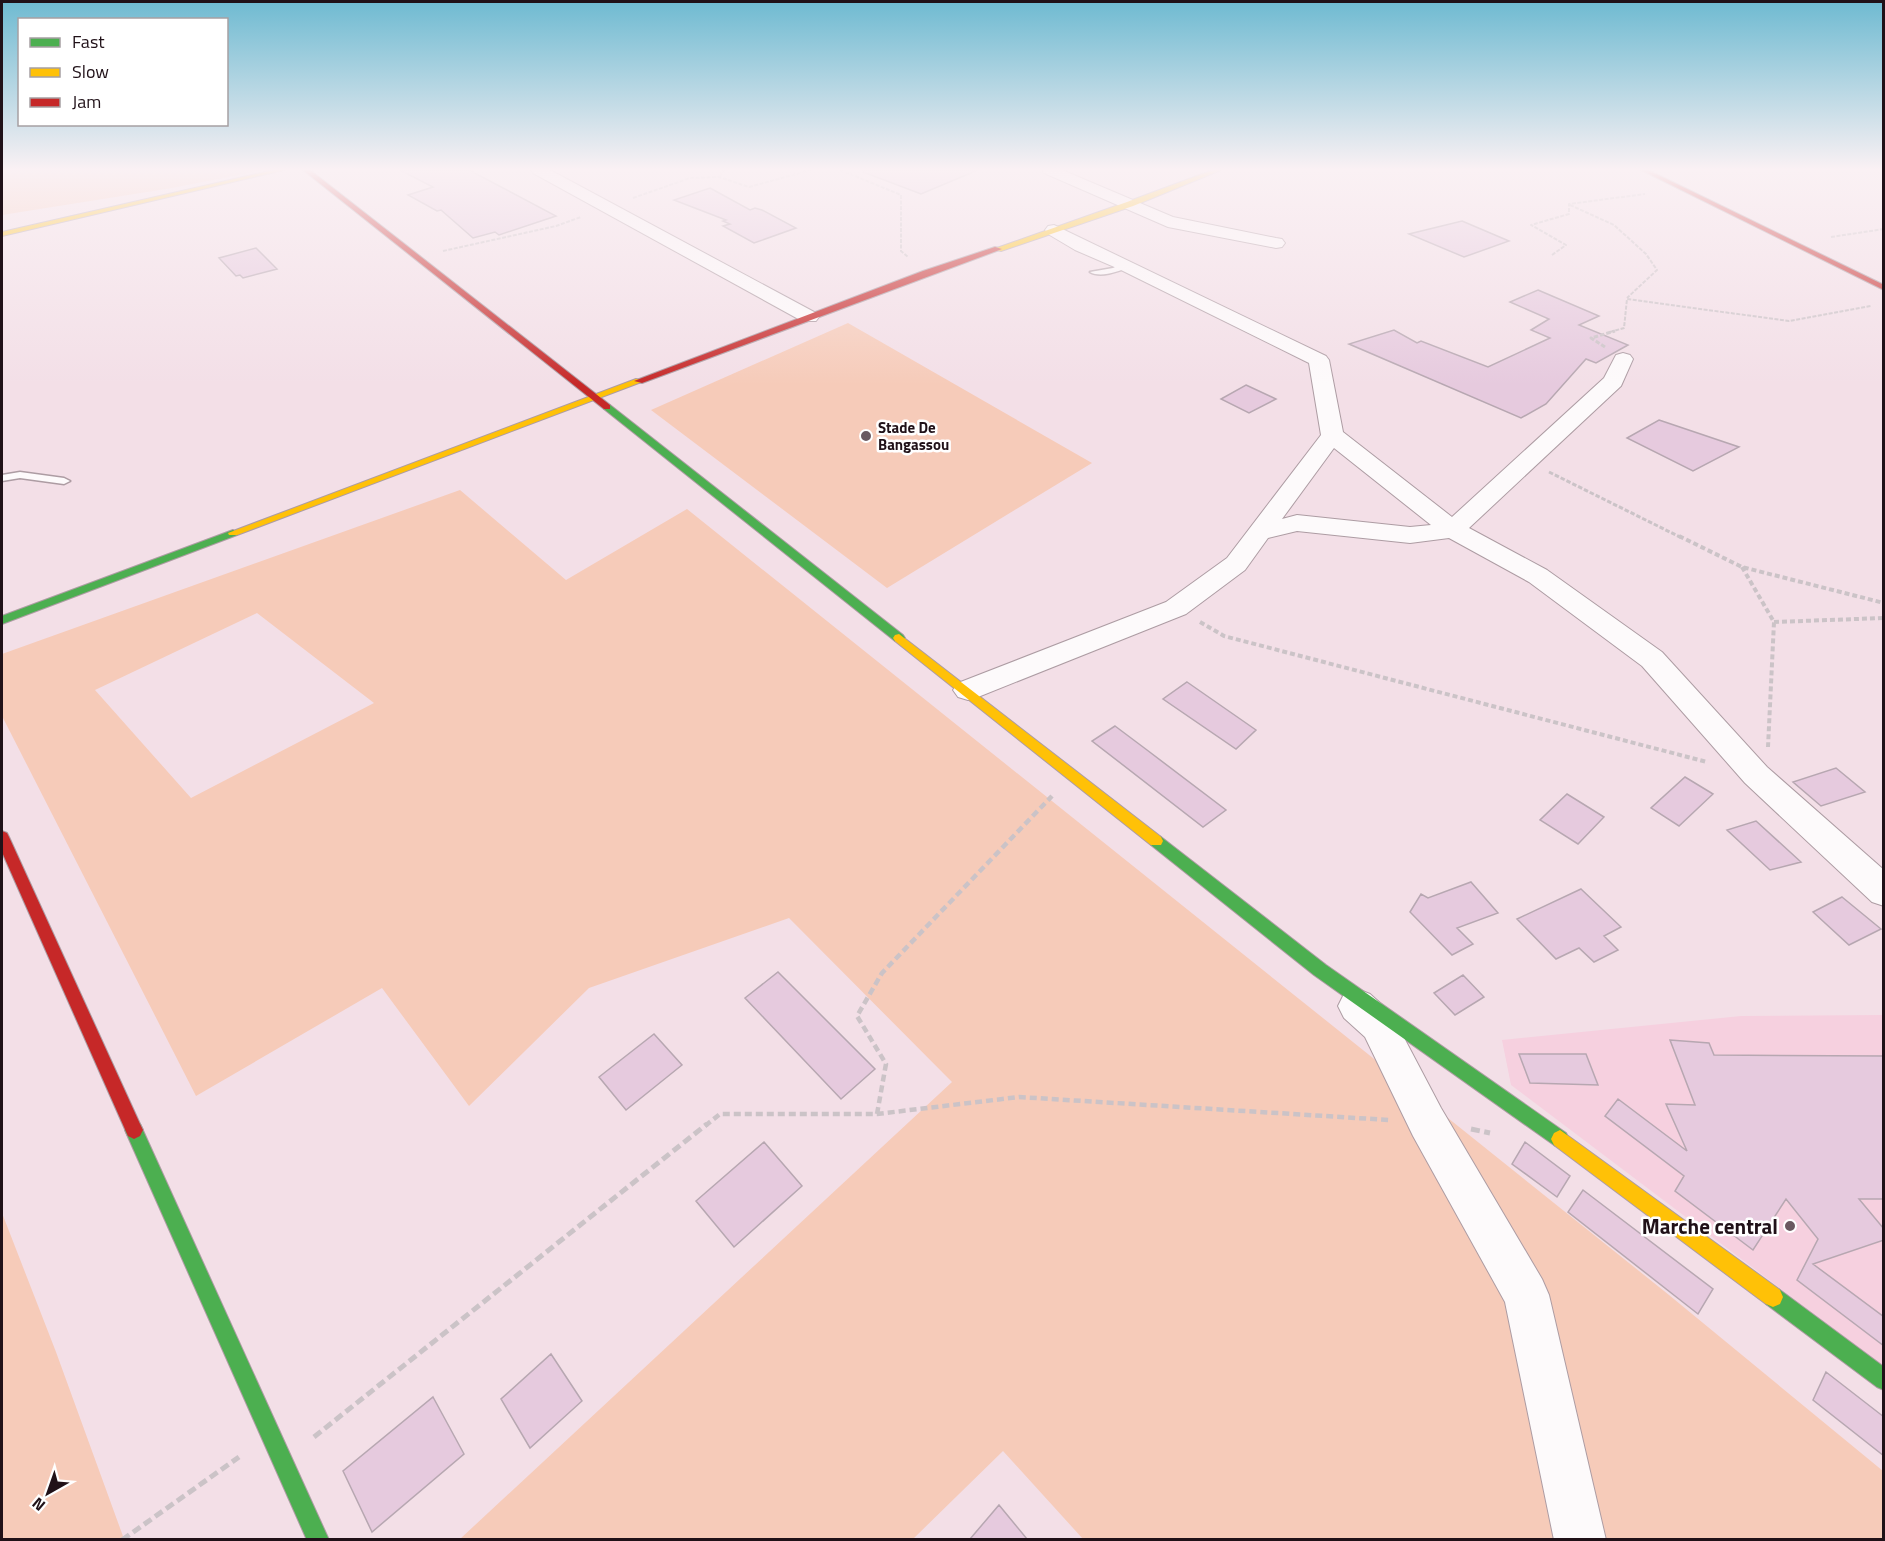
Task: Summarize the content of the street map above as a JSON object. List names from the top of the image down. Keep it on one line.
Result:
{"places":["Stade De Bangassou","Marche central"],"legend":["Fast","Slow","Jam"],"north":"bottom left"}
